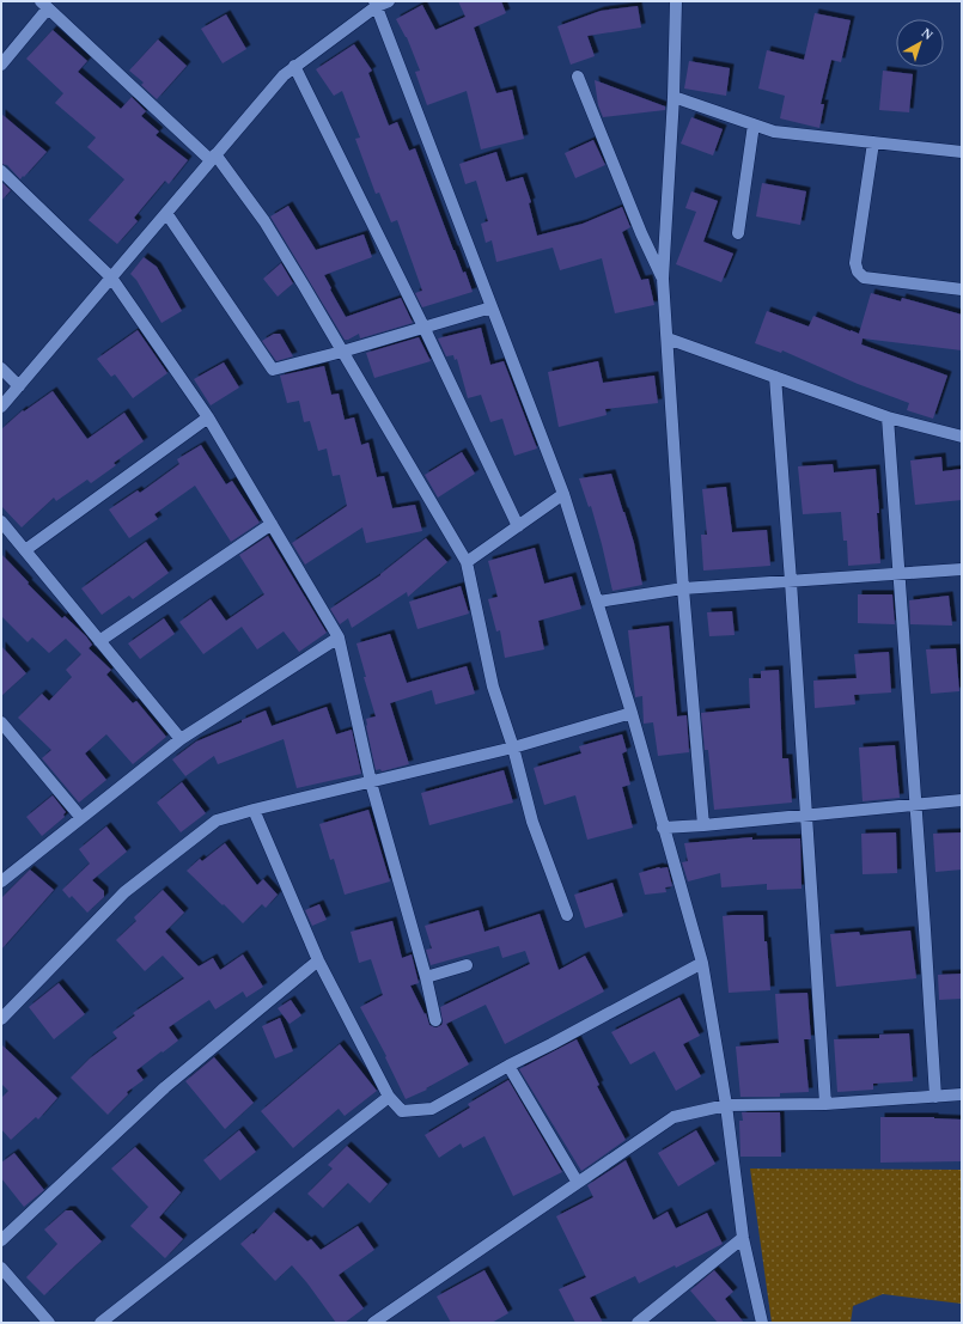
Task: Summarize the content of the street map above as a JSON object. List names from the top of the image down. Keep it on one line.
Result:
{"north":"top right"}
